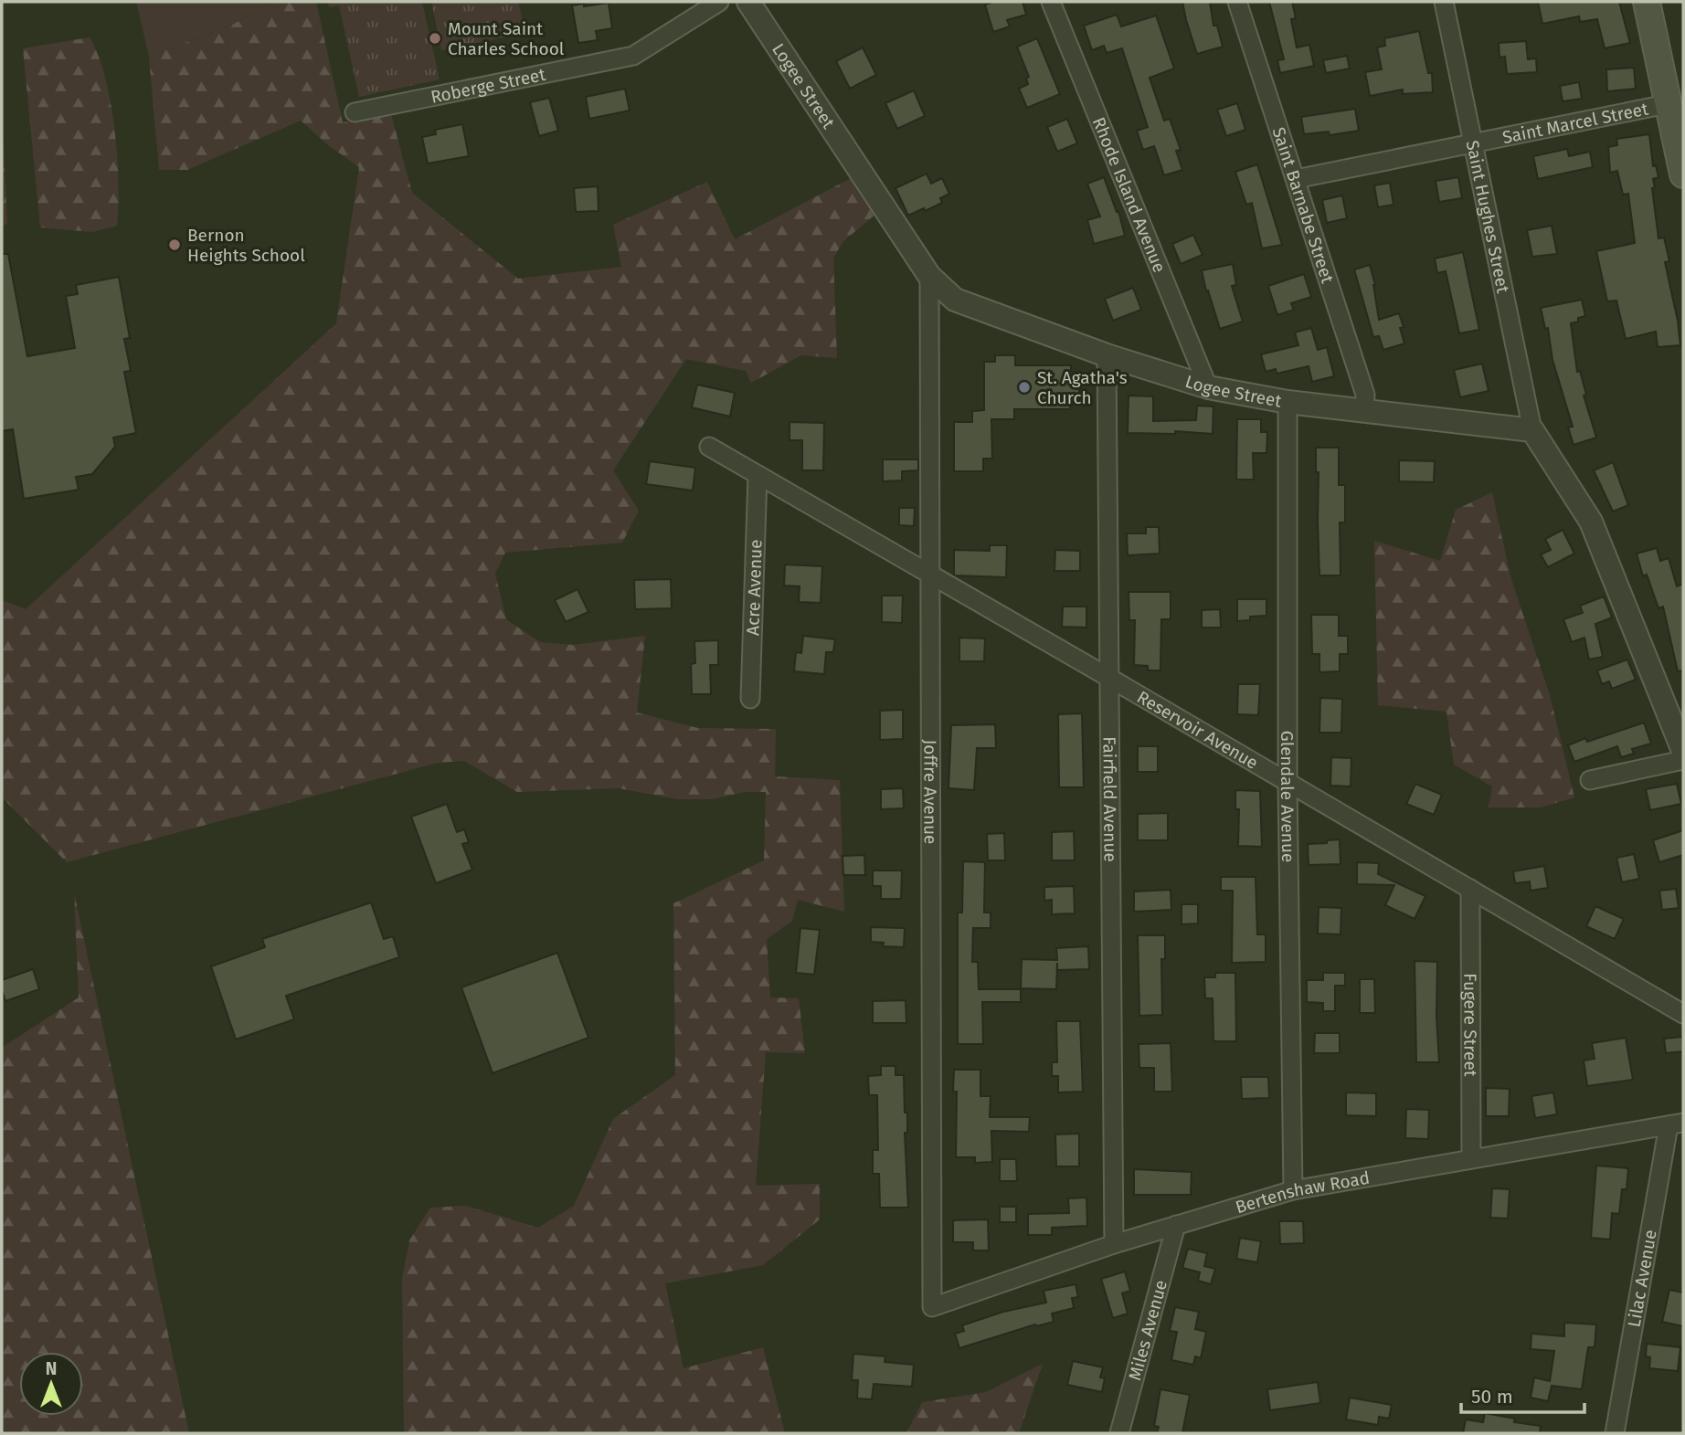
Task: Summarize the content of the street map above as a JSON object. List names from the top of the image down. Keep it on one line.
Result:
{"streets":{"street":["Roberge Street","Logee Street","Saint Marcel Street","Rhode Island Avenue","Saint Barnabe Street","Saint Hughes Street","Acre Avenue","Reservoir Avenue","Joffre Avenue","Glendale Avenue","Fairfield Avenue","Fugere Street","Bertenshaw Road","Lilac Avenue","Miles Avenue"]},"crossings":[["Logee Street","Rhode Island Avenue"],["Logee Street","Saint Barnabe Street"],["Logee Street","Saint Hughes Street"],["Logee Street","Joffre Avenue"],["Logee Street","Glendale Avenue"],["Logee Street","Fairfield Avenue"],["Saint Marcel Street","Saint Barnabe Street"],["Saint Marcel Street","Saint Hughes Street"],["Acre Avenue","Reservoir Avenue"],["Reservoir Avenue","Joffre Avenue"],["Reservoir Avenue","Glendale Avenue"],["Reservoir Avenue","Fairfield Avenue"],["Reservoir Avenue","Fugere Street"],["Joffre Avenue","Bertenshaw Road"],["Glendale Avenue","Bertenshaw Road"],["Fairfield Avenue","Bertenshaw Road"],["Fugere Street","Bertenshaw Road"],["Bertenshaw Road","Lilac Avenue"],["Bertenshaw Road","Miles Avenue"]],"places":["Mount Saint Charles School","Bernon Heights School","St. Agatha's Church"],"scale_bar":"50 m","north":"top"}
